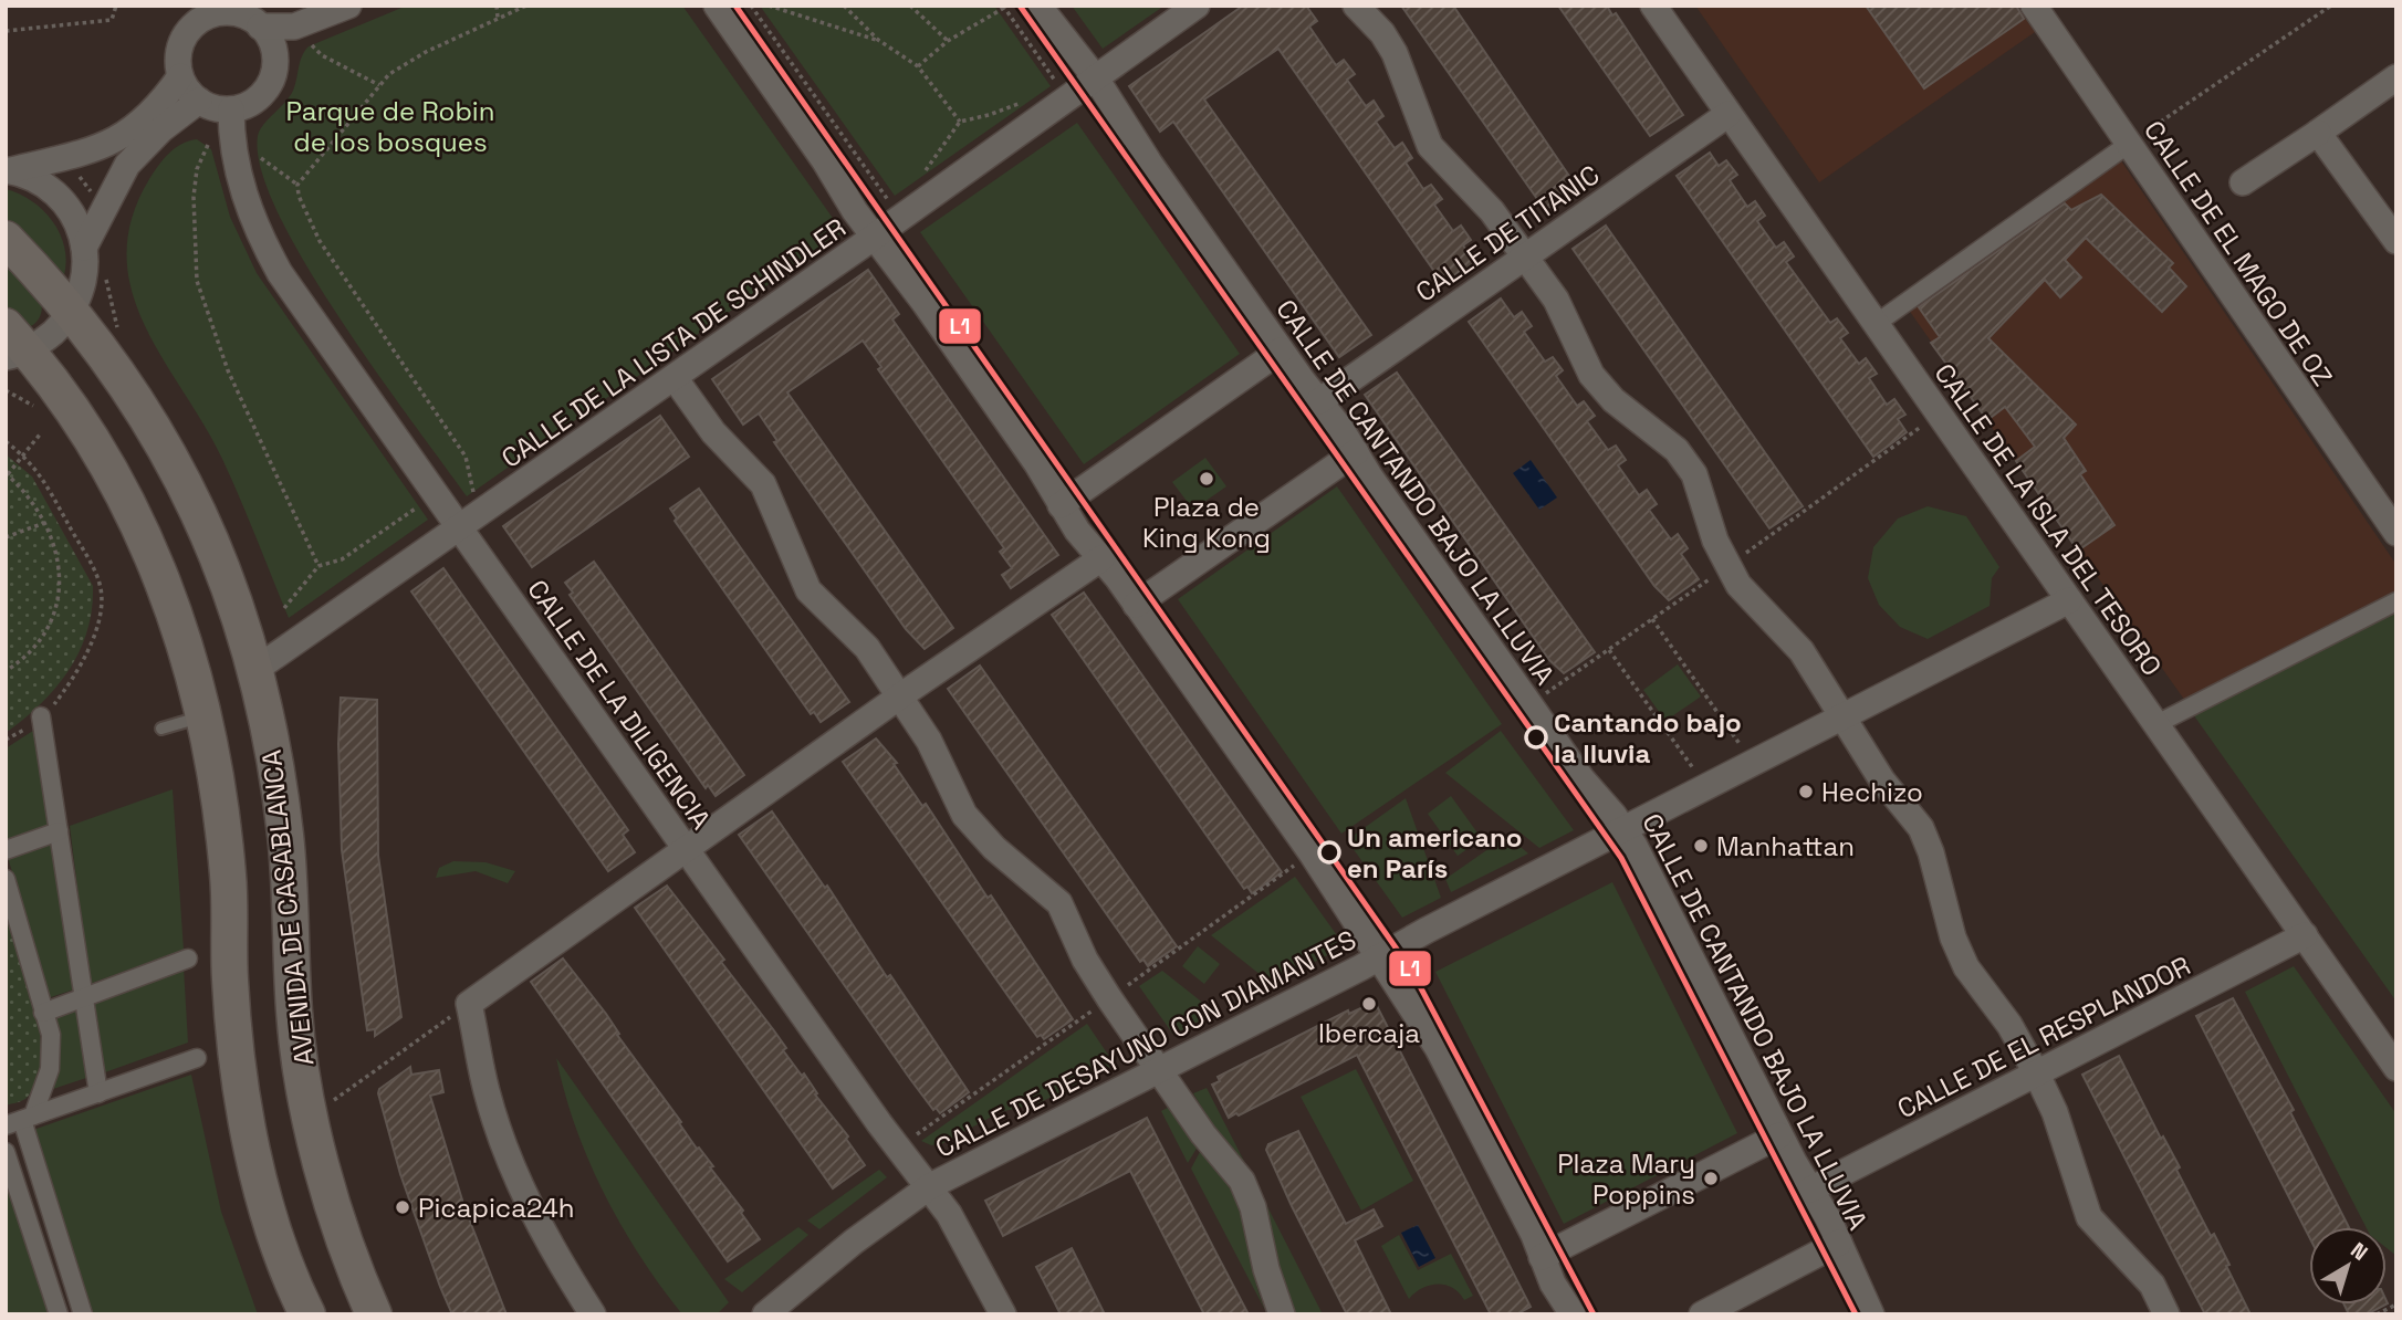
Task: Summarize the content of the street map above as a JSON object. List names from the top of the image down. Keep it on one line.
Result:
{"streets":{"main road":["AVENIDA DE CASABLANCA"],"street":["CALLE DE TITANIC","CALLE DE EL MAGO DE OZ","CALLE DE LA LISTA DE SCHINDLER","CALLE DE CANTANDO BAJO LA LLUVIA","CALLE DE LA ISLA DEL TESORO","CALLE DE LA DILIGENCIA","CALLE DE EL RESPLANDOR","CALLE DE DESAYUNO CON DIAMANTES"]},"crossings":[["CALLE DE TITANIC","CALLE DE CANTANDO BAJO LA LLUVIA"],["CALLE DE TITANIC","CALLE DE LA ISLA DEL TESORO"],["CALLE DE LA LISTA DE SCHINDLER","CALLE DE CANTANDO BAJO LA LLUVIA"],["CALLE DE LA LISTA DE SCHINDLER","CALLE DE LA DILIGENCIA"],["CALLE DE LA LISTA DE SCHINDLER","AVENIDA DE CASABLANCA"],["CALLE DE CANTANDO BAJO LA LLUVIA","CALLE DE EL RESPLANDOR"],["CALLE DE CANTANDO BAJO LA LLUVIA","CALLE DE DESAYUNO CON DIAMANTES"],["CALLE DE LA ISLA DEL TESORO","CALLE DE EL RESPLANDOR"],["CALLE DE LA ISLA DEL TESORO","CALLE DE DESAYUNO CON DIAMANTES"],["CALLE DE LA DILIGENCIA","CALLE DE DESAYUNO CON DIAMANTES"]],"parks":["Parque de Robin de los bosques"],"places":["Plaza de King Kong","Cantando bajo la lluvia","Hechizo","Manhattan","Un americano en París","Ibercaja","Plaza Mary Poppins","Picapica24h"],"lines":["transit line L1"],"north":"top right"}
